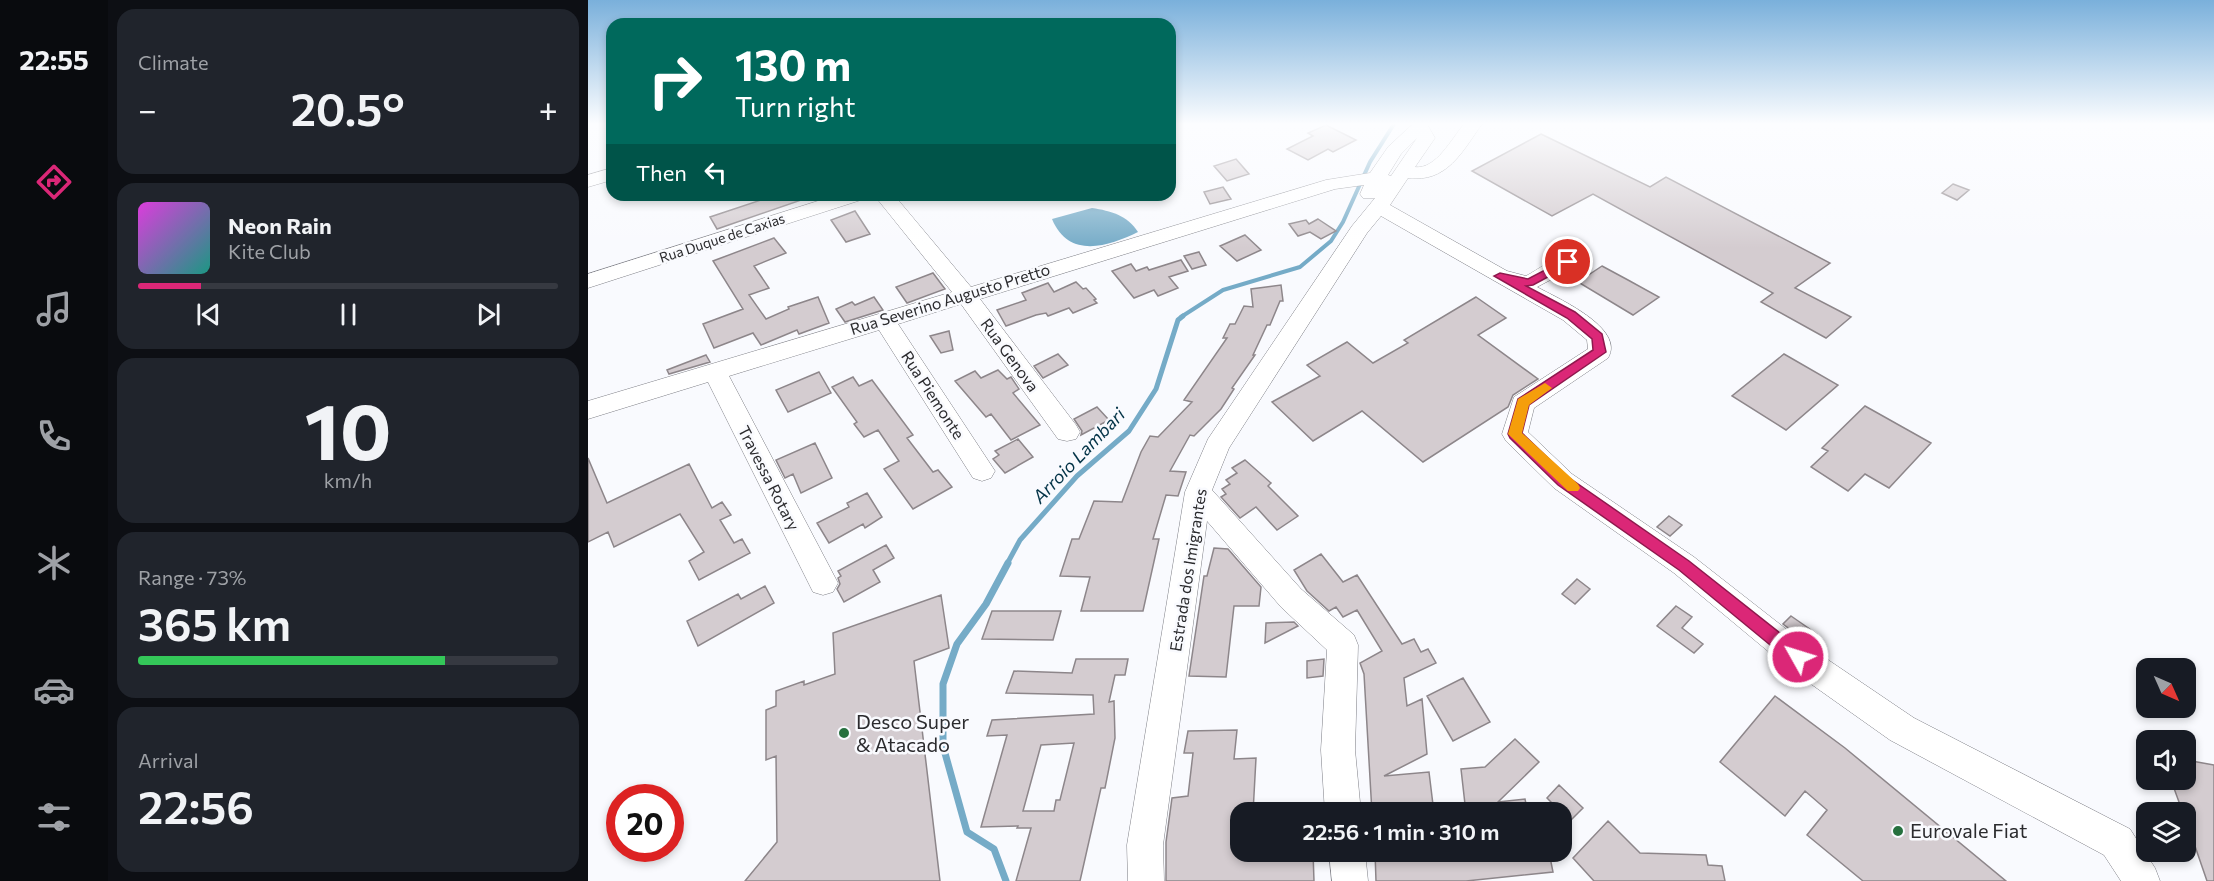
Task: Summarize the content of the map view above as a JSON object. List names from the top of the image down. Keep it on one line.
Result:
{"streets":{"street":["Rua Duque de Caxias","Rua Severino Augusto Pretto","Rua Genova","Rua Piemonte","Travessa Rotary","Estrada dos Imigrantes"]},"crossings":[["Rua Severino Augusto Pretto","Rua Genova"],["Rua Severino Augusto Pretto","Rua Piemonte"],["Rua Severino Augusto Pretto","Travessa Rotary"],["Rua Severino Augusto Pretto","Estrada dos Imigrantes"]],"water":["Arroio Lambari"],"places":["Desco Super & Atacado","Eurovale Fiat"],"north":"bottom right","page":{"tabs":"22:55","tile":["Climate",["10","km/h"],["Range · 73%","365 km"],["Arrival","22:56"]],"turn":["130 m","Turn right"],"heat":["−","20.5°","+"],"then":"Then","song":["Neon Rain","Kite Club"],"limit":"20","trip":"22:56 · 1 min · 310 m"}}
